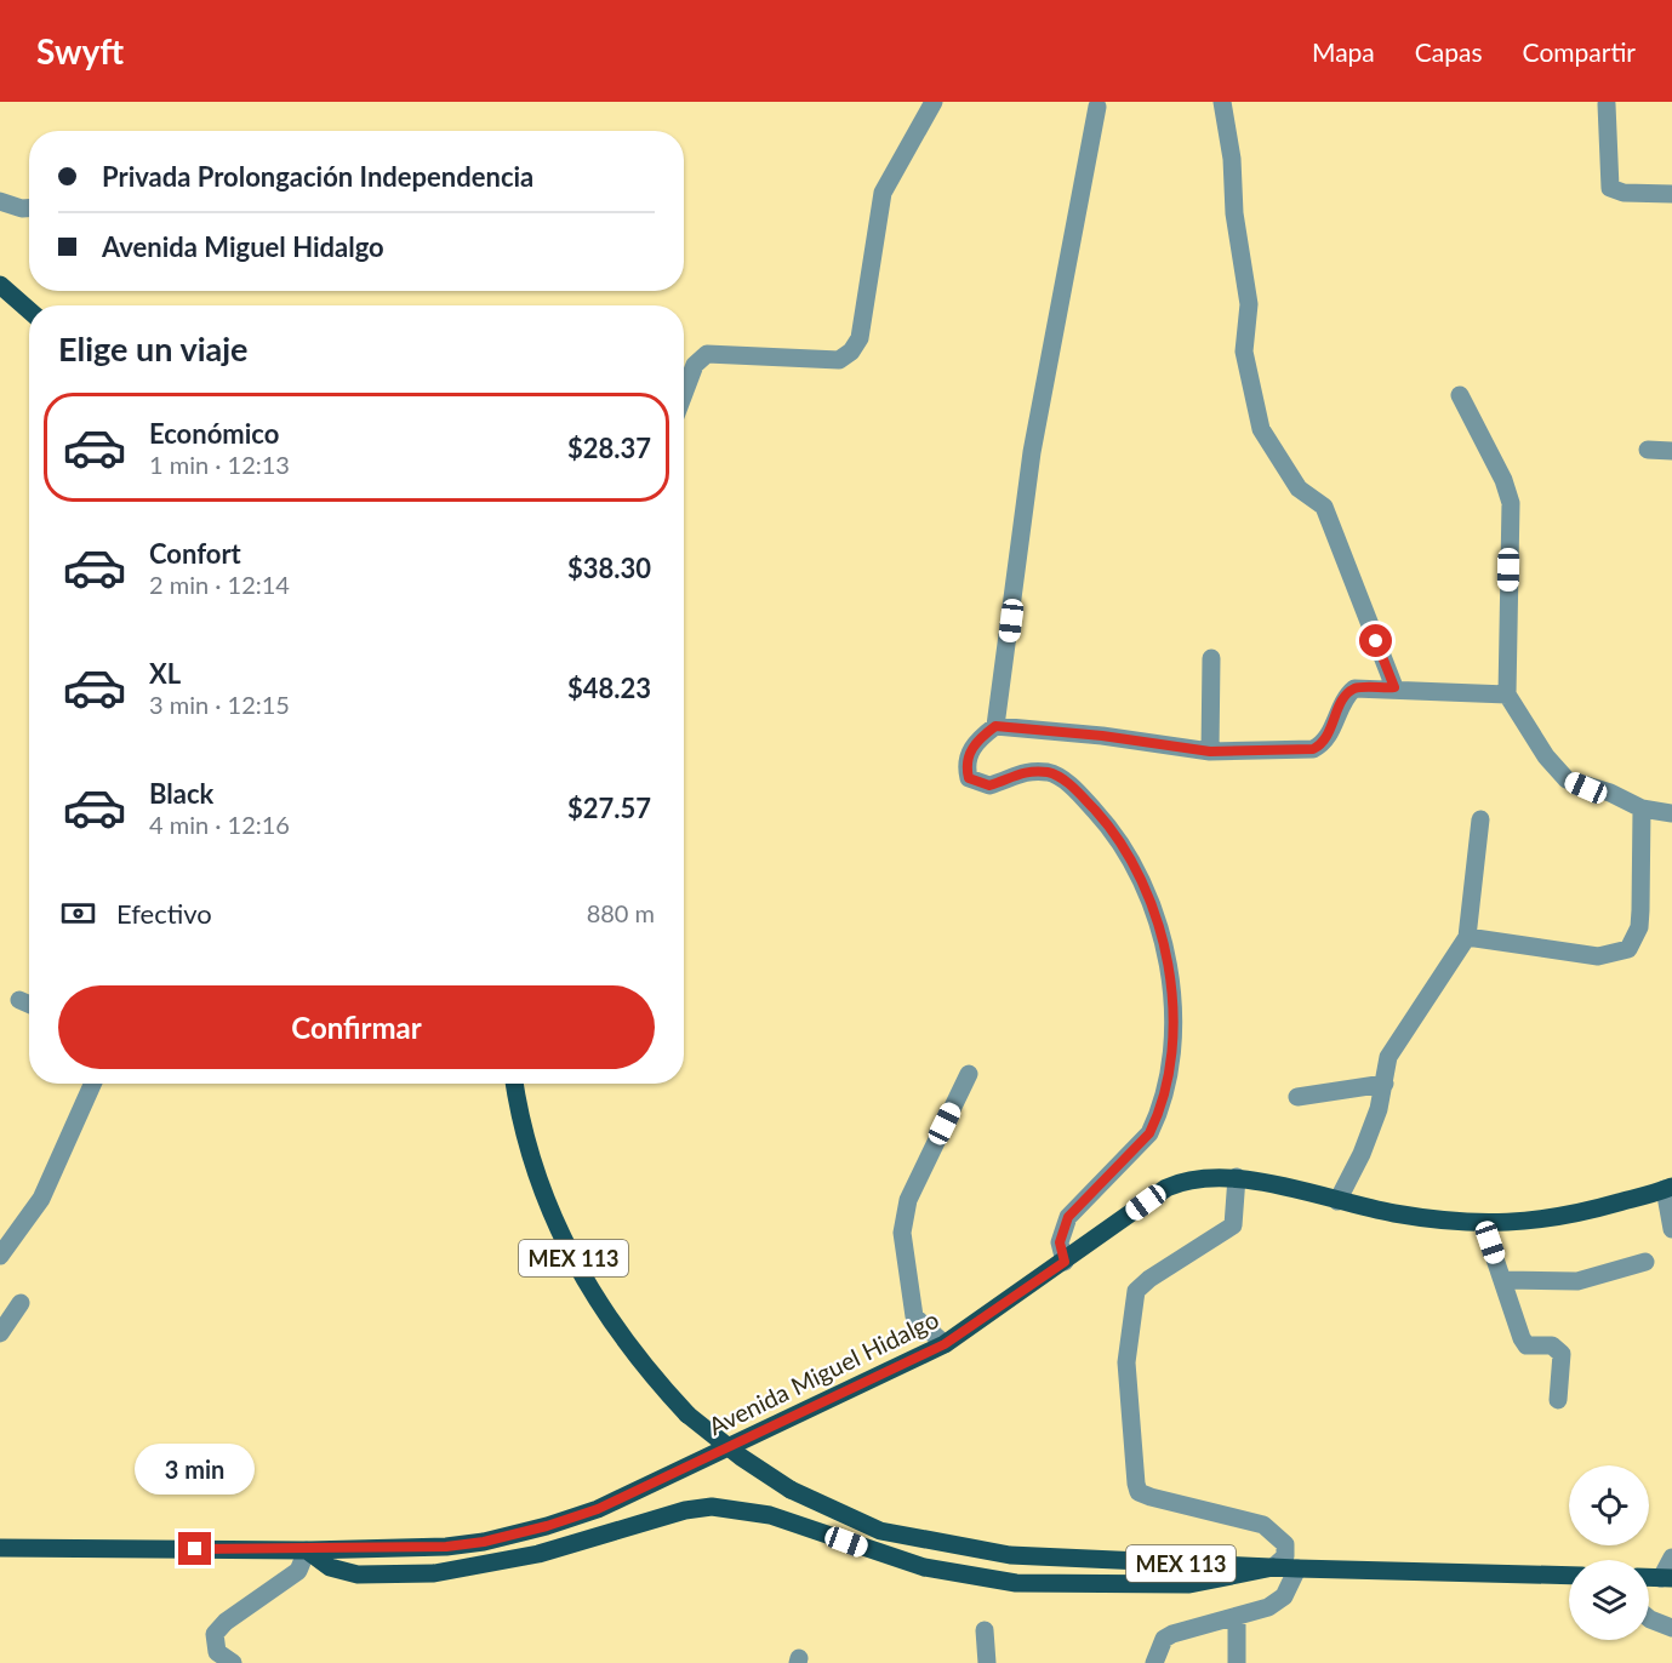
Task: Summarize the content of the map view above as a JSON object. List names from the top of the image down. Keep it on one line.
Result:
{"streets":{"main road":["MEX 113","Avenida Miguel Hidalgo"]},"page":{"header":"Swyft","nav":["Mapa","Capas","Compartir"],"banner":["Privada Prolongación Independencia","Avenida Miguel Hidalgo"],"heading":"Elige un viaje","list":[{"name":"Económico","note":"1 min · 12:13","value":"$28.37"},{"name":"Confort","note":"2 min · 12:14","value":"$38.30"},{"name":"XL","note":"3 min · 12:15","value":"$48.23"},{"name":"Black","note":"4 min · 12:16","value":"$27.57"}],"pay":["Efectivo","880 m"],"buttons":"Confirmar","bubble":"3 min"}}
